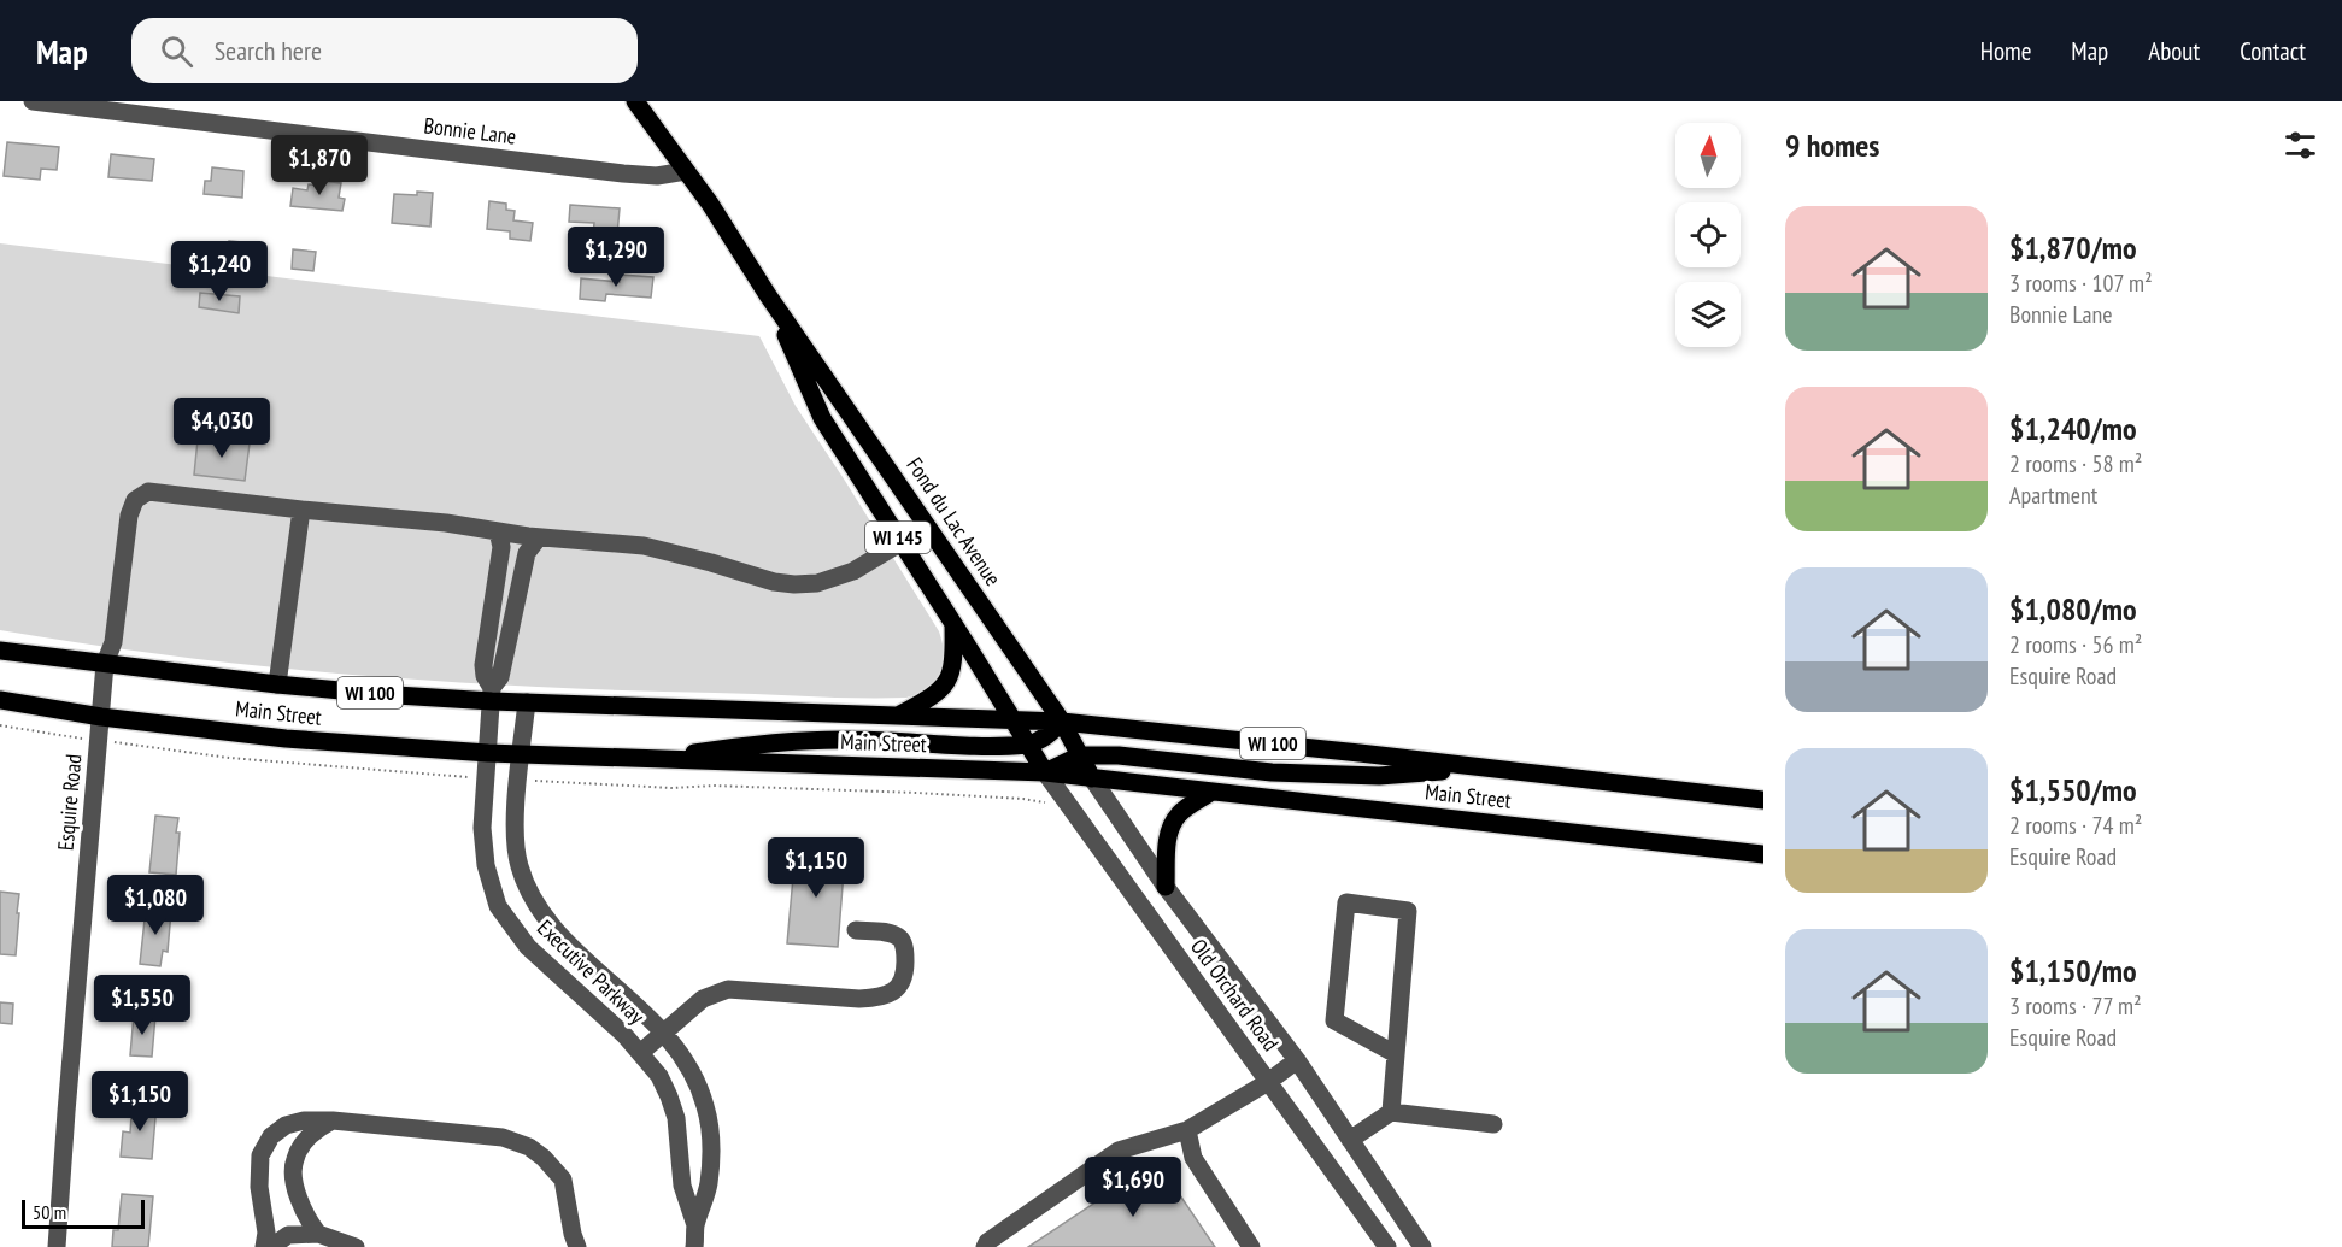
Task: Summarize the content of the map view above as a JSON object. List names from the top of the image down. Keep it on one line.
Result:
{"streets":{"main road":["Fond du Lac Avenue","WI 145","WI 100","Main Street"],"street":["Bonnie Lane","Esquire Road","Executive Parkway","Old Orchard Road"]},"crossings":[["Bonnie Lane","Fond du Lac Avenue"],["Fond du Lac Avenue","Main Street"],["Fond du Lac Avenue","Esquire Road"],["Fond du Lac Avenue","Old Orchard Road"],["Main Street","Esquire Road"],["Main Street","Executive Parkway"],["Main Street","Old Orchard Road"]],"scale_bar":"50 m","north":"top","page":{"header":"Map","search":"Search here","nav":["Home","Map","About","Contact"],"heading":"9 homes","price":["$1,870","$1,290","$1,240","$4,030","$1,150","$1,080","$1,550","$1,150","$1,690"],"list":[{"name":"$1,870/mo","note":"3 rooms · 107 m² · Bonnie Lane"},{"name":"$1,240/mo","note":"2 rooms · 58 m² · Apartment"},{"name":"$1,080/mo","note":"2 rooms · 56 m² · Esquire Road"},{"name":"$1,550/mo","note":"2 rooms · 74 m² · Esquire Road"},{"name":"$1,150/mo","note":"3 rooms · 77 m² · Esquire Road"}],"scale":"50 m"}}
